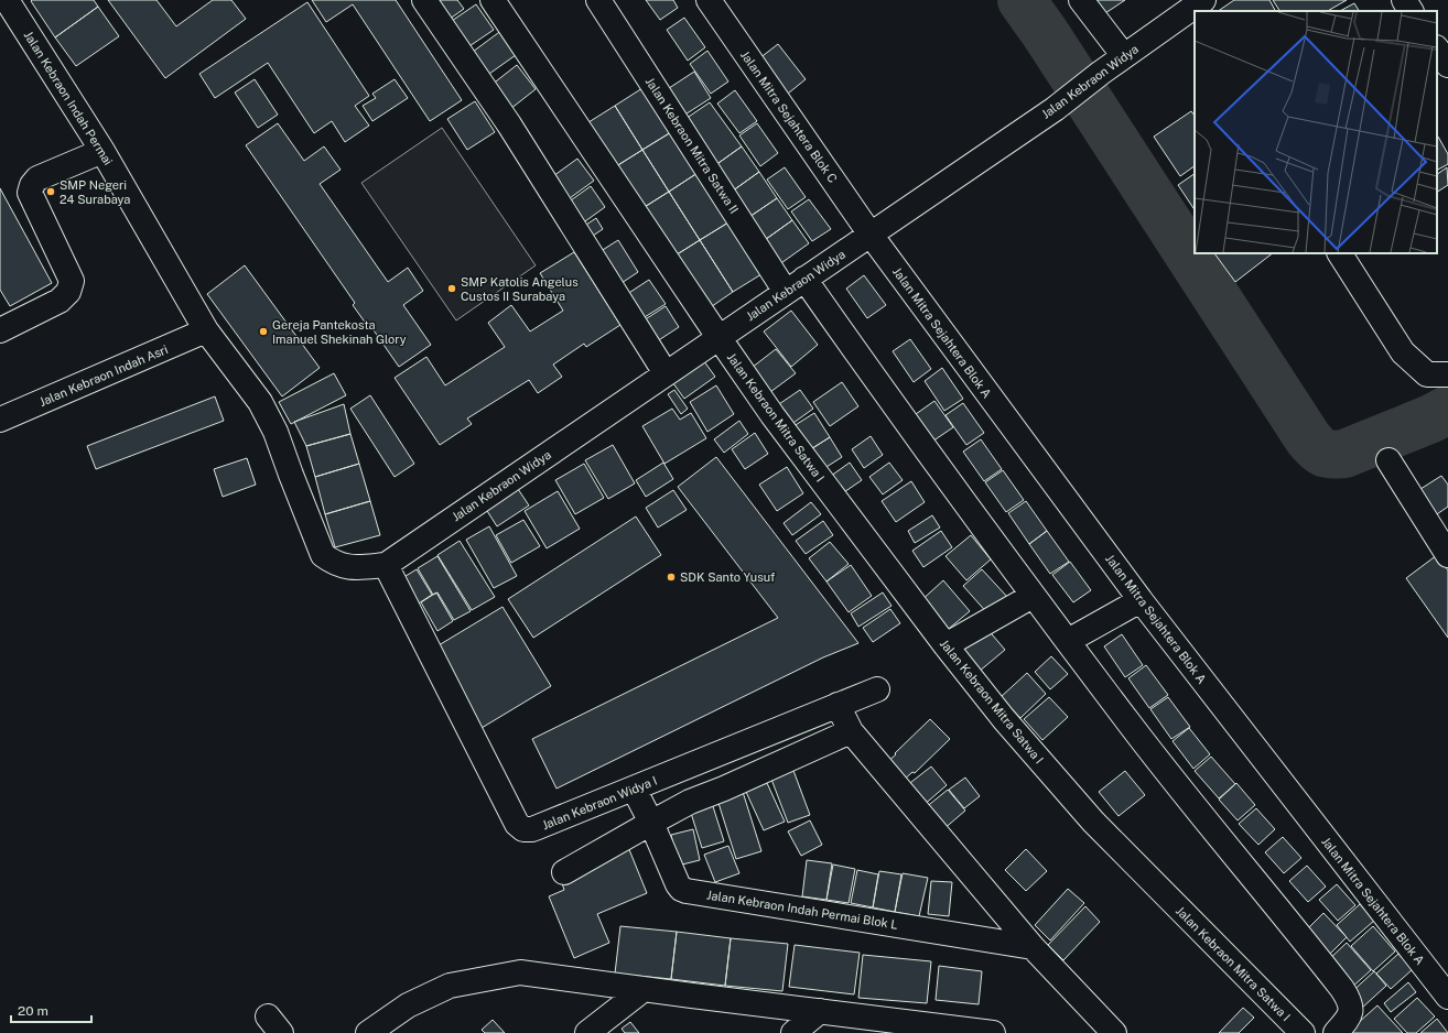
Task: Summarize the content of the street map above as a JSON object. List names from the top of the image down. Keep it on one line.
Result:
{"streets":{"street":["Jalan Kebraon Widya","Jalan Kebraon Indah Permai","Jalan Mitra Sejahtera Blok C","Jalan Kebraon Mitra Satwa II","Jalan Mitra Sejahtera Blok A","Jalan Kebraon Indah Asri","Jalan Kebraon Mitra Satwa I","Jalan Kebraon Widya I","Jalan Kebraon Indah Permai Blok L"]},"crossings":[["Jalan Kebraon Widya","Jalan Kebraon Indah Permai"],["Jalan Kebraon Widya","Jalan Mitra Sejahtera Blok C"],["Jalan Kebraon Widya","Jalan Kebraon Mitra Satwa II"],["Jalan Kebraon Widya","Jalan Mitra Sejahtera Blok A"],["Jalan Kebraon Widya","Jalan Kebraon Mitra Satwa I"],["Jalan Kebraon Widya","Jalan Kebraon Widya I"],["Jalan Kebraon Indah Permai","Jalan Kebraon Indah Asri"],["Jalan Kebraon Indah Permai","Jalan Kebraon Widya I"],["Jalan Mitra Sejahtera Blok C","Jalan Mitra Sejahtera Blok A"],["Jalan Kebraon Widya I","Jalan Kebraon Indah Permai Blok L"]],"places":["SMP Negeri 24 Surabaya","SMP Katolis Angelus Custos II Surabaya","Gereja Pantekosta Imanuel Shekinah Glory","SDK Santo Yusuf"],"scale_bar":"20 m"}
